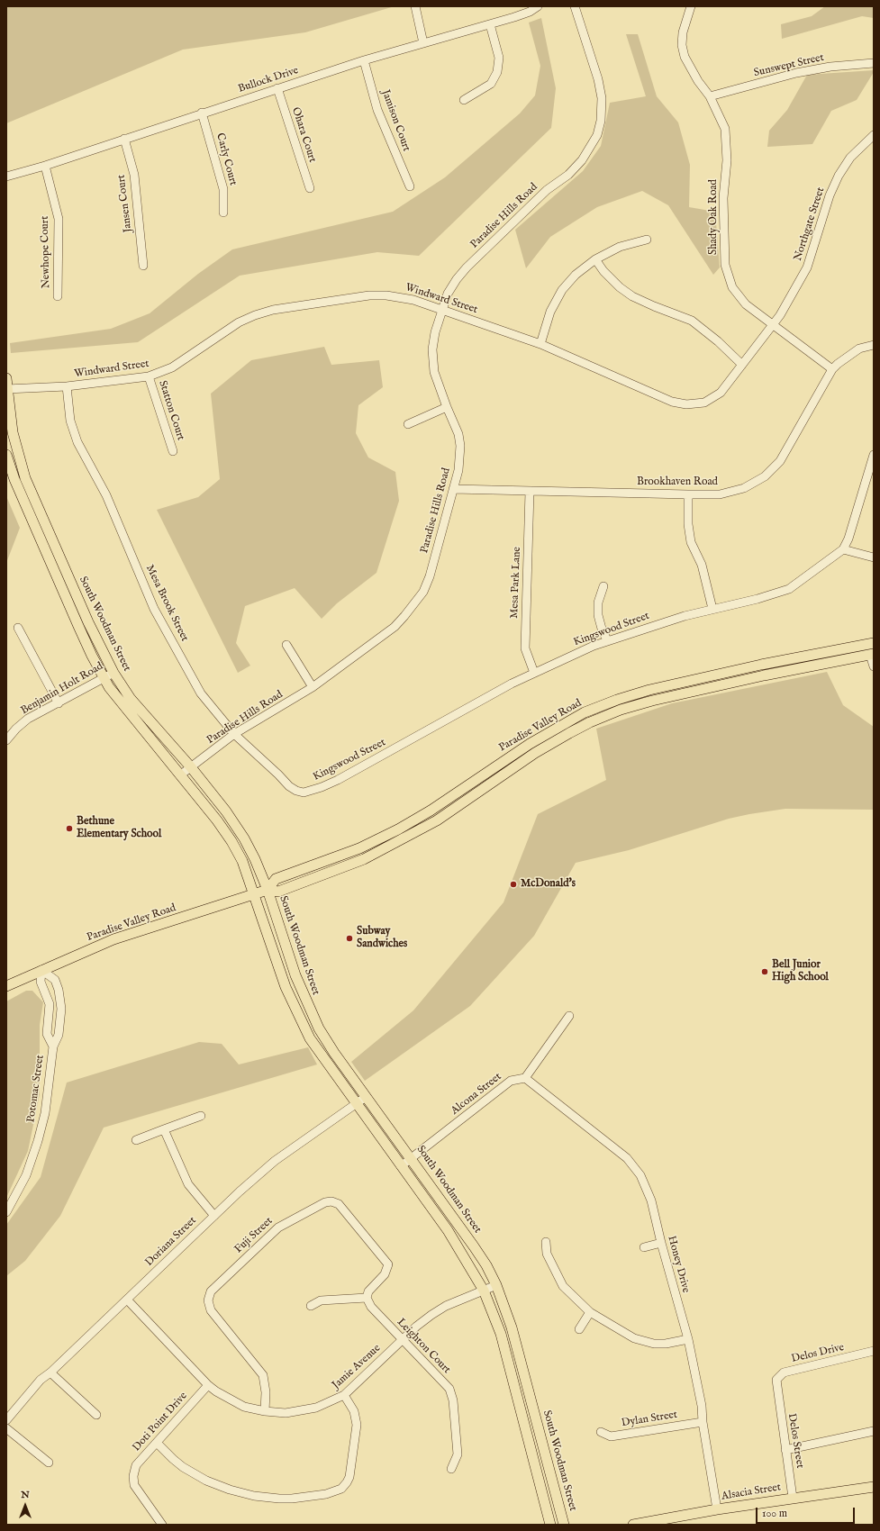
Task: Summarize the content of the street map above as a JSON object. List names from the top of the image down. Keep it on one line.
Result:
{"streets":{"main road":["South Woodman Street","Paradise Valley Road","Alsacia Street"],"street":["Sunswept Street","Bullock Drive","Jamison Court","Ohara Court","Carly Court","Jansen Court","Paradise Hills Road","Shady Oak Road","Northgate Street","Newhope Court","Windward Street","Statton Court","Brookhaven Road","Mesa Park Lane","Mesa Brook Street","Kingswood Street","Benjamin Holt Road","Potomac Street","Alcona Street","Fuji Street","Doriana Street","Honey Drive","Leighton Court","Delos Drive","Jamie Avenue","Dylan Street","Doti Point Drive","Delos Street"]},"crossings":[["Sunswept Street","Shady Oak Road"],["Bullock Drive","Jamison Court"],["Bullock Drive","Ohara Court"],["Bullock Drive","Carly Court"],["Bullock Drive","Jansen Court"],["Bullock Drive","Newhope Court"],["Paradise Hills Road","Windward Street"],["Paradise Hills Road","Brookhaven Road"],["Paradise Hills Road","Mesa Brook Street"],["Paradise Hills Road","South Woodman Street"],["Shady Oak Road","Northgate Street"],["Shady Oak Road","Windward Street"],["Shady Oak Road","Brookhaven Road"],["Northgate Street","Windward Street"],["Windward Street","Statton Court"],["Windward Street","Mesa Brook Street"],["Windward Street","South Woodman Street"],["Brookhaven Road","Mesa Park Lane"],["Mesa Park Lane","Kingswood Street"],["Mesa Brook Street","Kingswood Street"],["South Woodman Street","Benjamin Holt Road"],["South Woodman Street","Paradise Valley Road"],["South Woodman Street","Alcona Street"],["South Woodman Street","Doriana Street"],["South Woodman Street","Jamie Avenue"],["Paradise Valley Road","Potomac Street"],["Alcona Street","Honey Drive"],["Fuji Street","Leighton Court"],["Fuji Street","Jamie Avenue"],["Doriana Street","Jamie Avenue"],["Honey Drive","Dylan Street"],["Honey Drive","Alsacia Street"],["Leighton Court","Jamie Avenue"],["Delos Drive","Delos Street"],["Jamie Avenue","Doti Point Drive"],["Delos Street","Alsacia Street"]],"places":["Bethune Elementary School","McDonald's","Subway Sandwiches","Bell Junior High School"],"scale_bar":"100 m","north":"top"}
